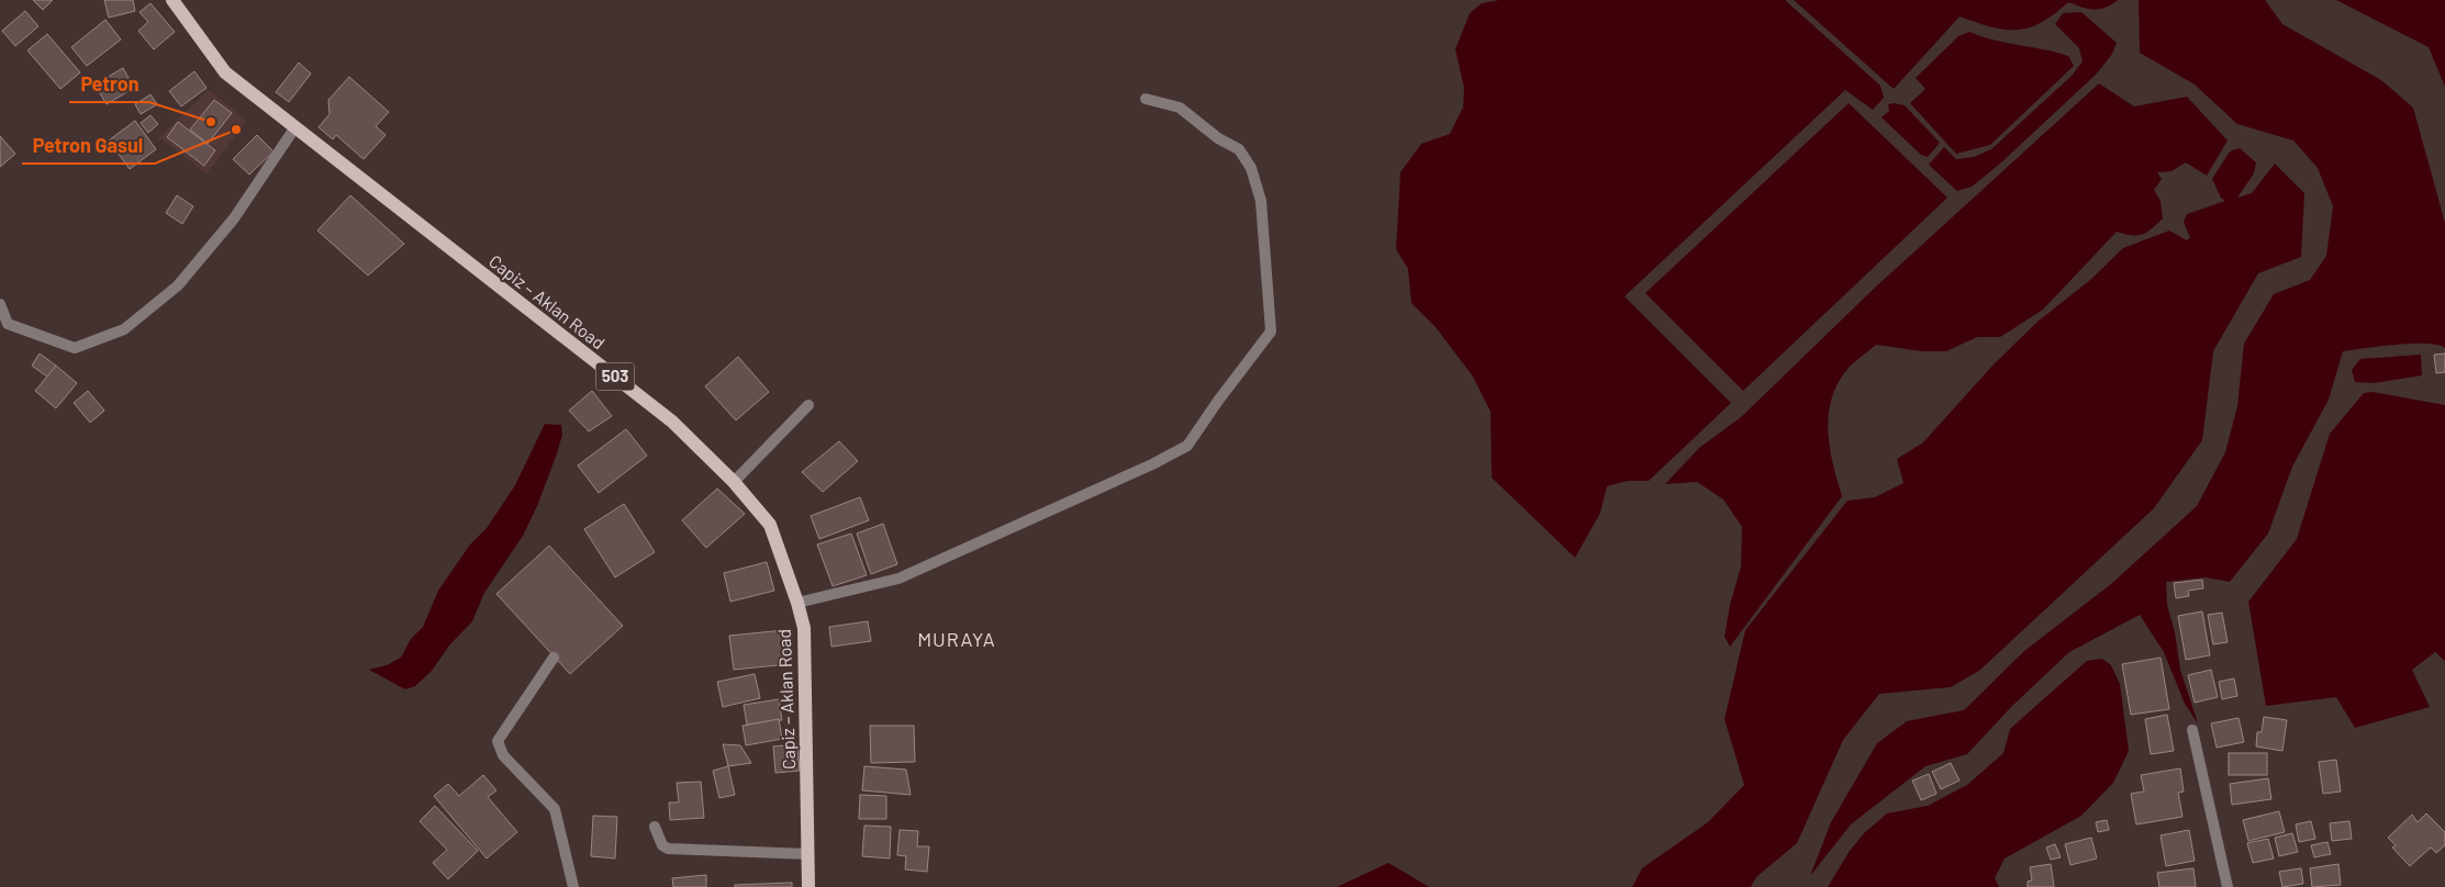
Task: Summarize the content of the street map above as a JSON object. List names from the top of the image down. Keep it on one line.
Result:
{"streets":{"main road":["Capiz – Aklan Road","503"]},"districts":["MURAYA"],"places":["Petron","Petron Gasul"]}
